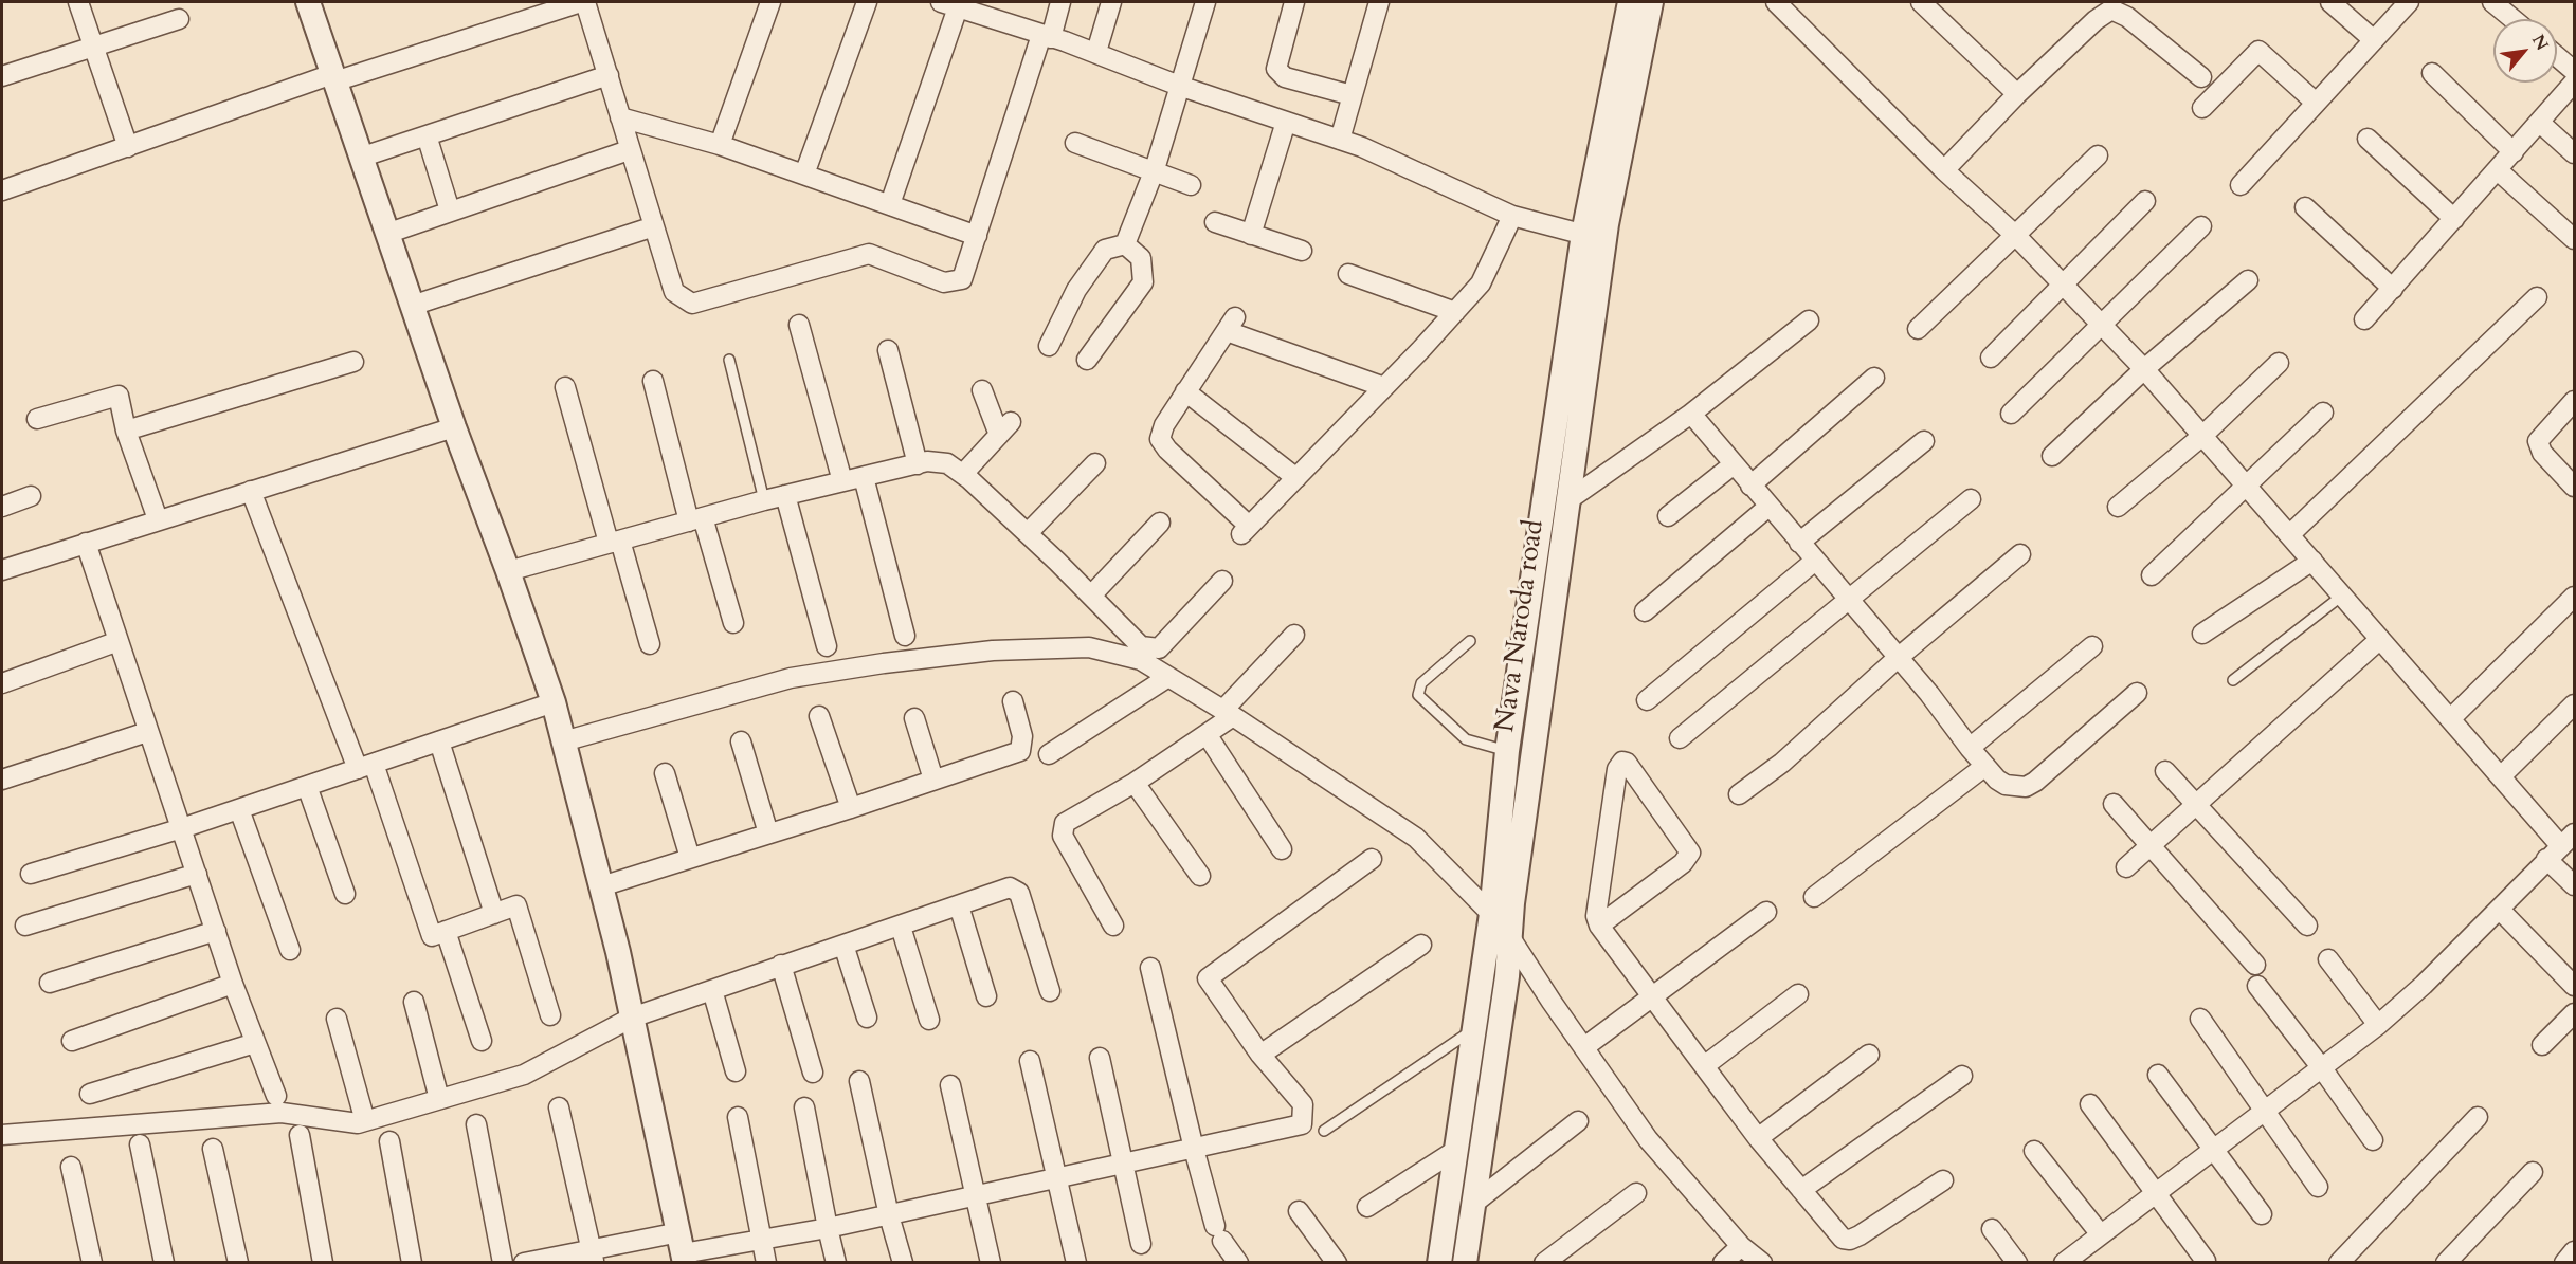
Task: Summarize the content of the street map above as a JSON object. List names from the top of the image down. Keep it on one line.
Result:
{"streets":{"street":["Nava Naroda road"]},"north":"top right"}
